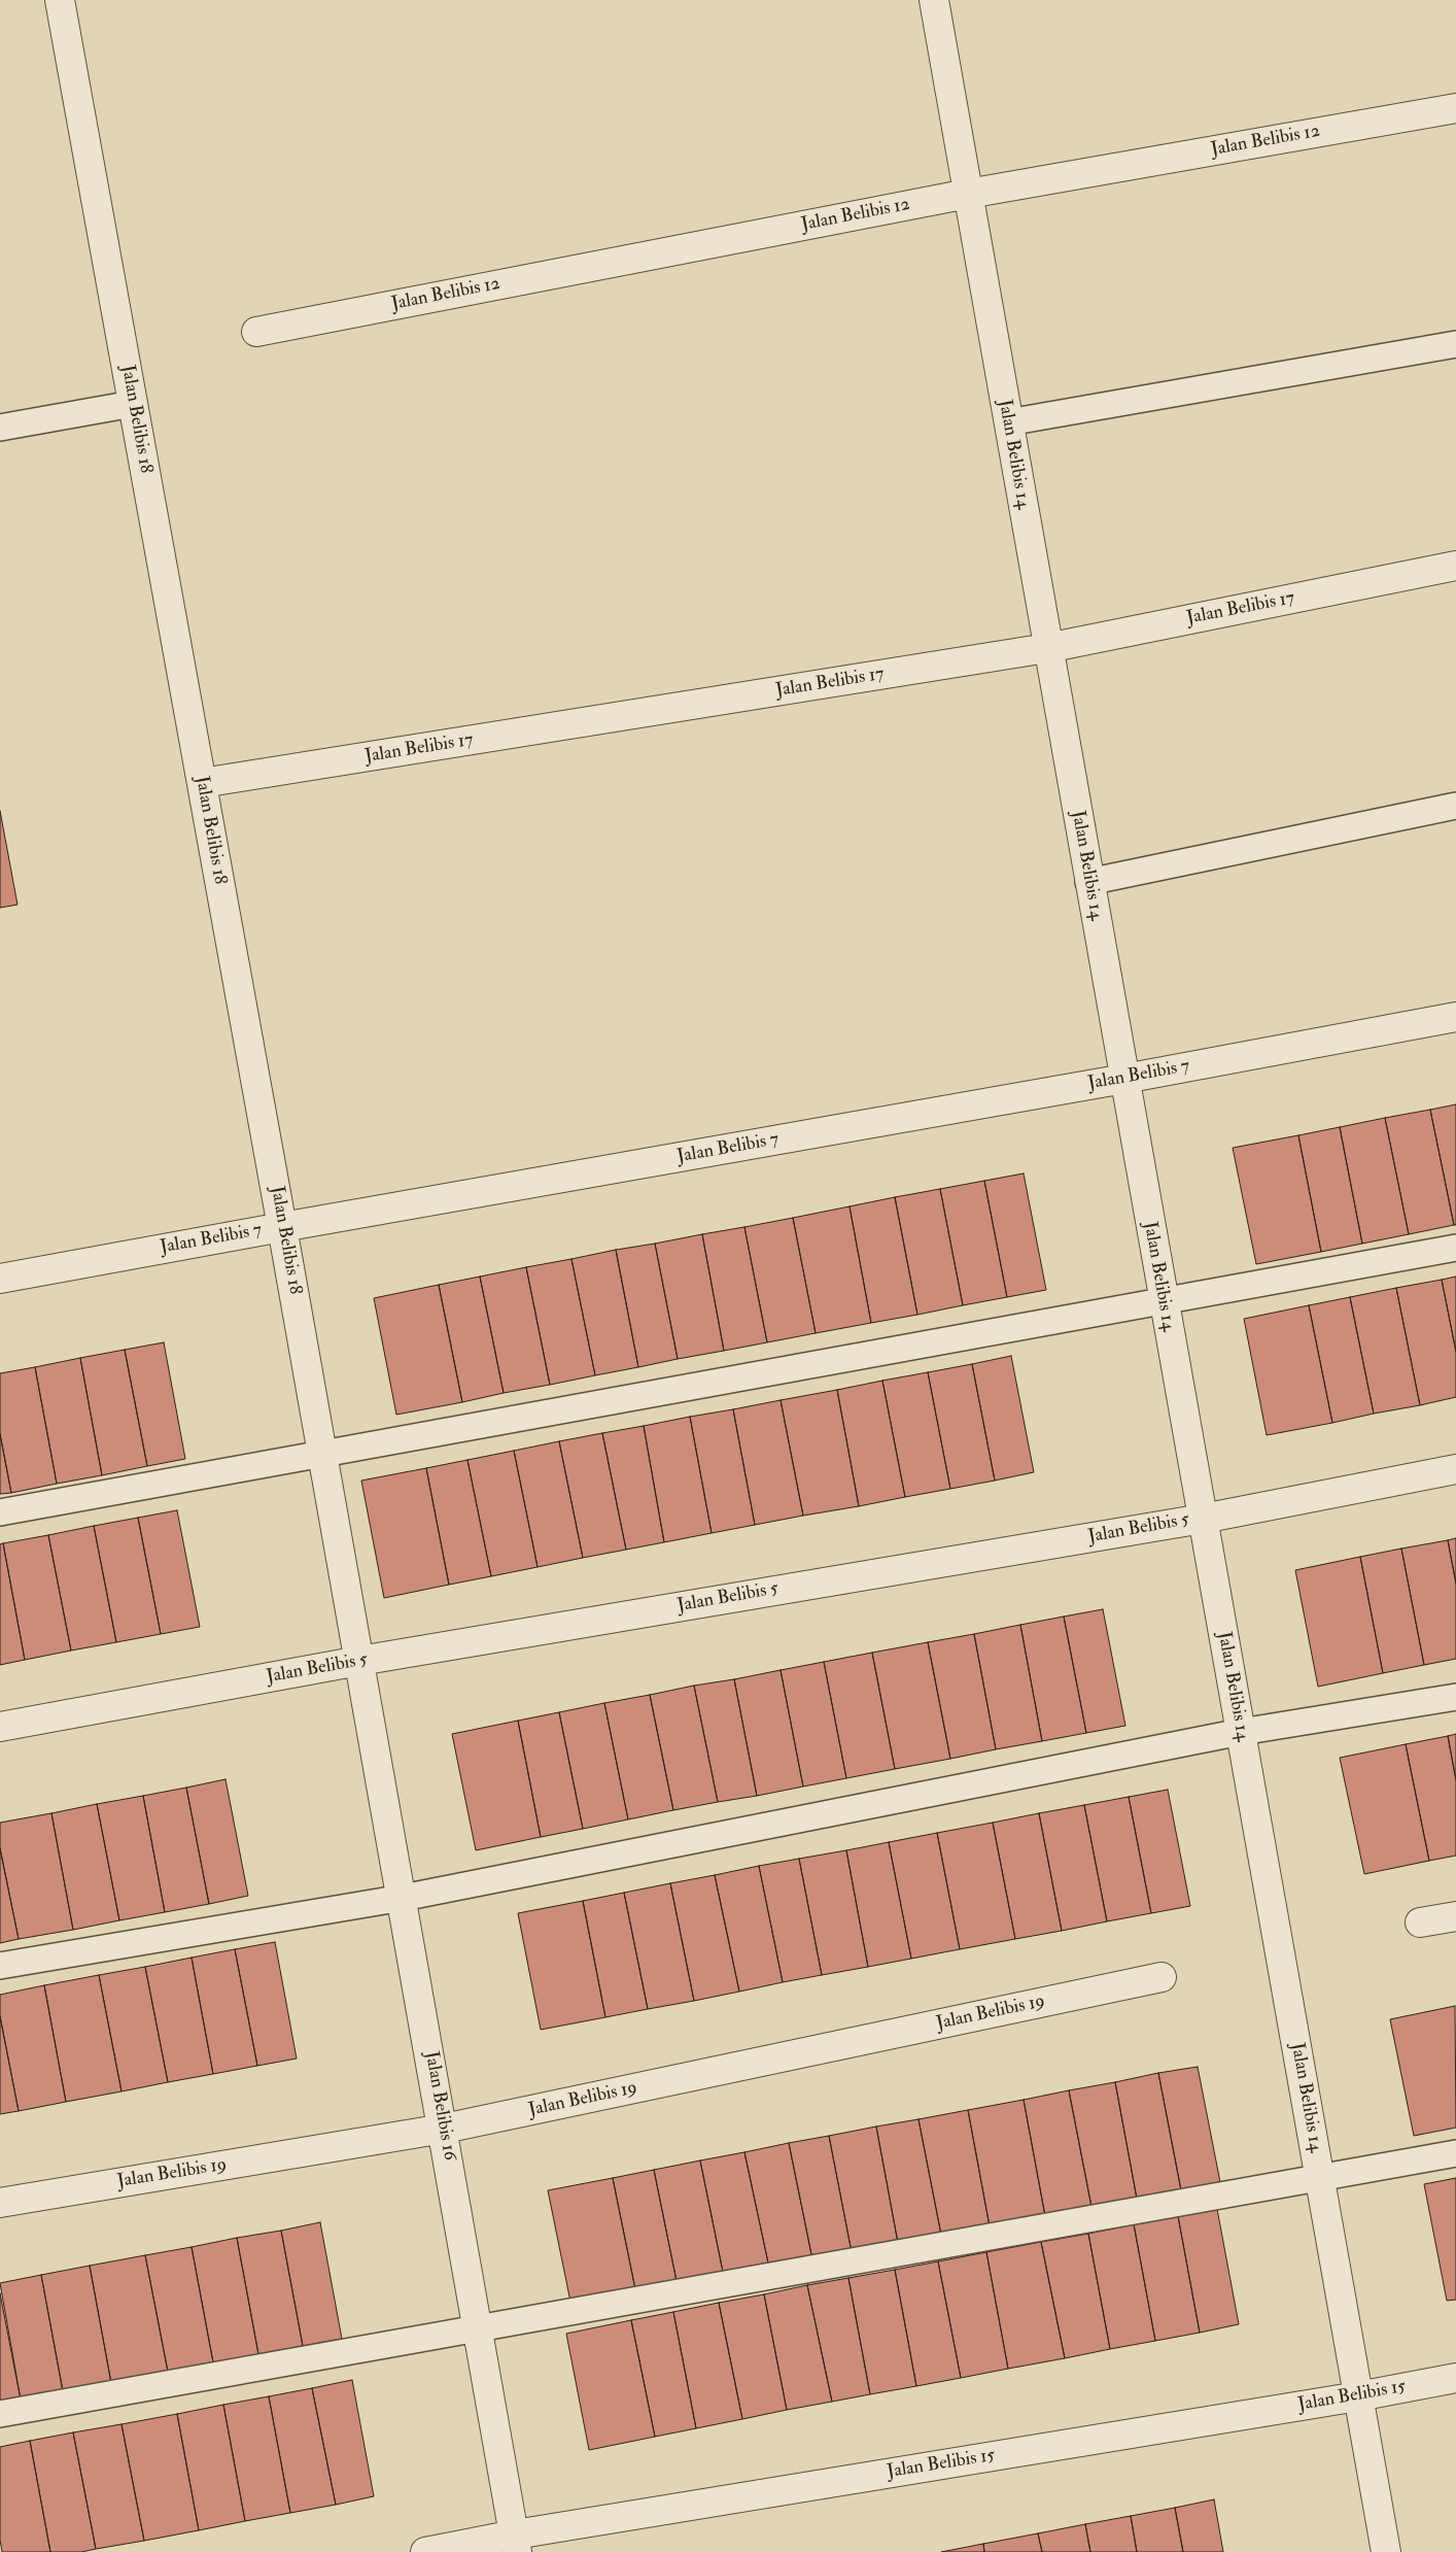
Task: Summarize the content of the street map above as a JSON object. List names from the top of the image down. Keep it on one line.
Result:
{"streets":{"street":["Jalan Belibis 12","Jalan Belibis 18","Jalan Belibis 14","Jalan Belibis 17","Jalan Belibis 7","Jalan Belibis 5","Jalan Belibis 19","Jalan Belibis 16","Jalan Belibis 15"]},"crossings":[["Jalan Belibis 12","Jalan Belibis 14"],["Jalan Belibis 18","Jalan Belibis 17"],["Jalan Belibis 18","Jalan Belibis 7"],["Jalan Belibis 18","Jalan Belibis 5"],["Jalan Belibis 18","Jalan Belibis 16"],["Jalan Belibis 14","Jalan Belibis 17"],["Jalan Belibis 14","Jalan Belibis 7"],["Jalan Belibis 14","Jalan Belibis 5"],["Jalan Belibis 14","Jalan Belibis 15"],["Jalan Belibis 5","Jalan Belibis 16"],["Jalan Belibis 19","Jalan Belibis 16"],["Jalan Belibis 16","Jalan Belibis 15"]]}
